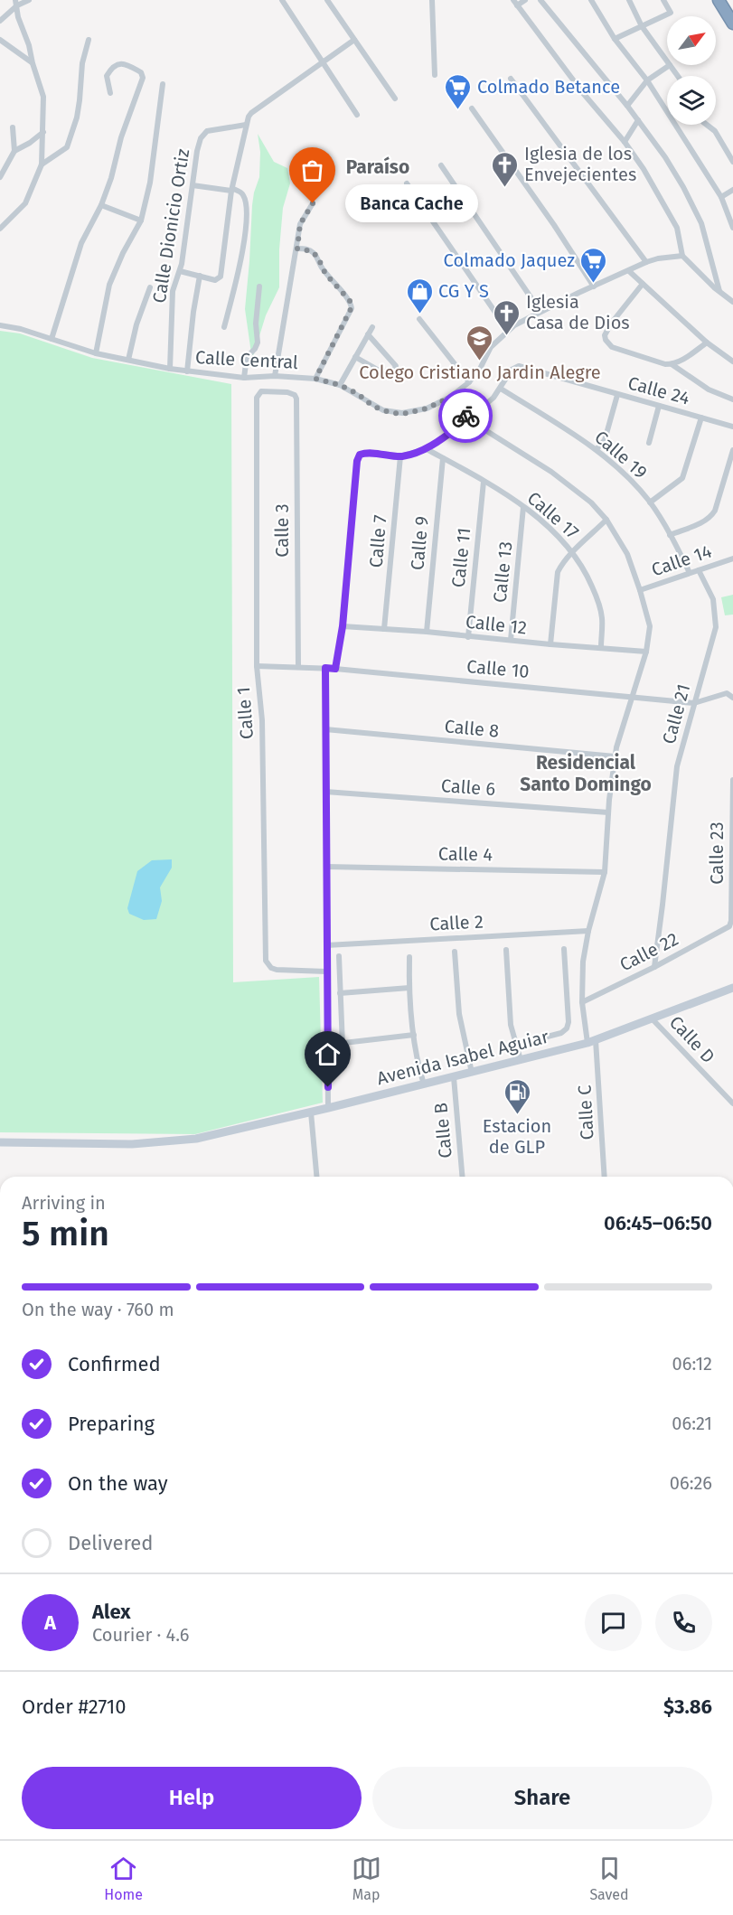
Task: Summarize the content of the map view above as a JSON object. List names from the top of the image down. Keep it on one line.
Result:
{"streets":{"main road":["Avenida Isabel Aguiar"],"street":["Calle Dionicio Ortiz","Calle Central","Calle 24","Calle 19","Calle 17","Calle 3","Calle 7","Calle 9","Calle 11","Calle 14","Calle 13","Calle 12","Calle 10","Calle 1","Calle 21","Calle 8","Calle 6","Calle 23","Calle 4","Calle 2","Calle 22","Calle D","Calle C","Calle B"]},"crossings":[["Calle Dionicio Ortiz","Calle Central"],["Calle Central","Calle C"],["Calle 24","Calle 19"],["Calle 19","Calle 14"],["Calle 17","Calle 9"],["Calle 17","Calle 11"],["Calle 17","Calle 13"],["Calle 17","Calle 12"],["Calle 3","Calle 10"],["Calle 3","Calle 1"],["Calle 7","Calle 12"],["Calle 9","Calle 12"],["Calle 11","Calle 12"],["Calle 14","Calle 21"],["Calle 14","Calle C"],["Calle 13","Calle 12"],["Calle 12","Calle C"],["Calle 10","Calle 1"],["Calle 10","Calle 21"],["Calle 10","Calle C"],["Calle 21","Calle 22"],["Calle 8","Calle C"],["Calle 6","Calle C"],["Calle 23","Calle 22"],["Calle 4","Calle C"],["Calle 2","Calle C"],["Calle 22","Calle C"],["Calle D","Avenida Isabel Aguiar"],["Avenida Isabel Aguiar","Calle C"],["Avenida Isabel Aguiar","Calle B"]],"districts":["Paraíso","Residencial Santo Domingo"],"places":{"supermarket":["Colmado Betance","Colmado Jaquez"],"church":["Iglesia de los Envejecientes","Iglesia Casa de Dios"],"other":["Banca Cache"],"shop":["CG Y S"],"school or university":["Colego Cristiano Jardin Alegre"],"fuel station":["Estacion de GLP"]},"north":"top right","page":{"bubble":"Banca Cache","heading":["5 min","Arriving in","06:45–06:50"],"panel":["Alex","Courier · 4.6","Order #2710","$3.86"],"bar":"On the way · 760 m","list":[["Confirmed","06:12"],["Preparing","06:21"],["On the way","06:26"],"Delivered"],"round":"A","buttons":["Help","Share"],"tabs":["Home","Map","Saved"]}}
